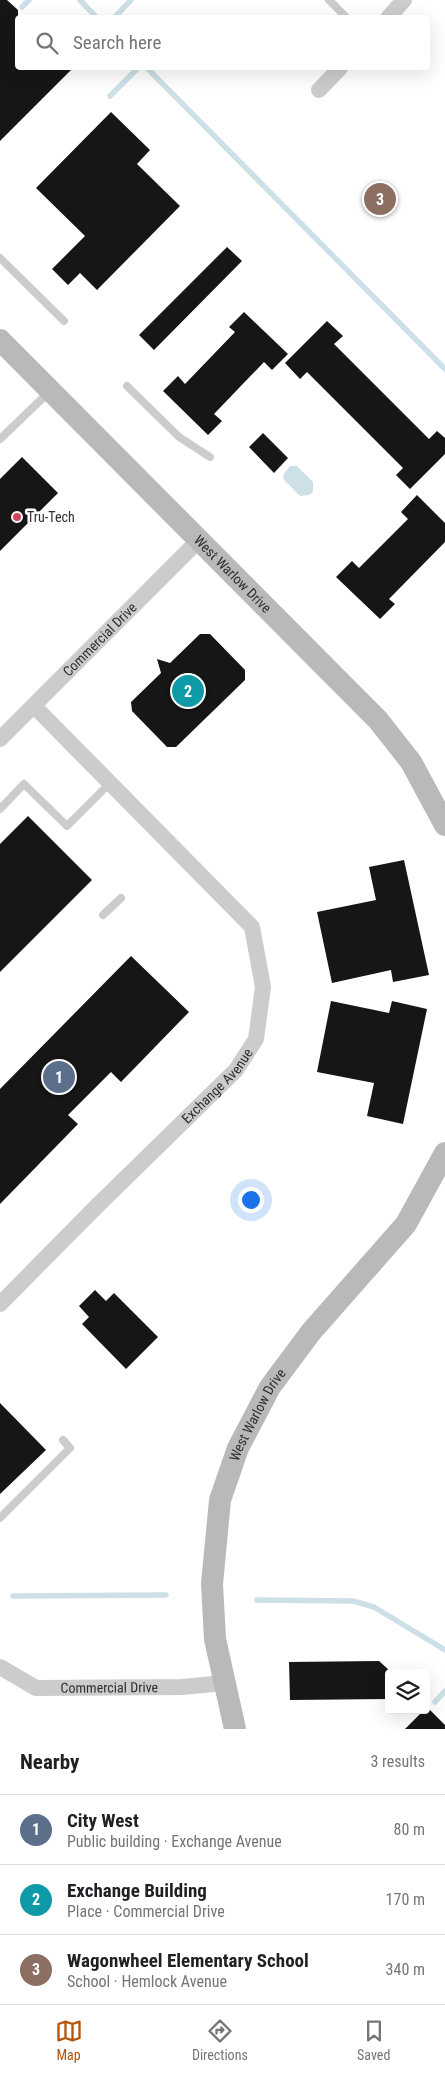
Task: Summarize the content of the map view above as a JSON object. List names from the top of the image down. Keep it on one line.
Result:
{"streets":{"street":["West Warlow Drive","Commercial Drive","Exchange Avenue"]},"crossings":[["West Warlow Drive","Commercial Drive"],["Commercial Drive","Exchange Avenue"]],"places":["Tru-Tech"],"page":{"search":"Search here","pins":["3","2","1"],"heading":["Nearby","3 results"],"list":[{"mark":"1","name":"City West","note":"Public building · Exchange Avenue","value":"80 m"},{"mark":"2","name":"Exchange Building","note":"Place · Commercial Drive","value":"170 m"},{"mark":"3","name":"Wagonwheel Elementary School","note":"School · Hemlock Avenue","value":"340 m"}],"nav":["Map","Directions","Saved"]}}
